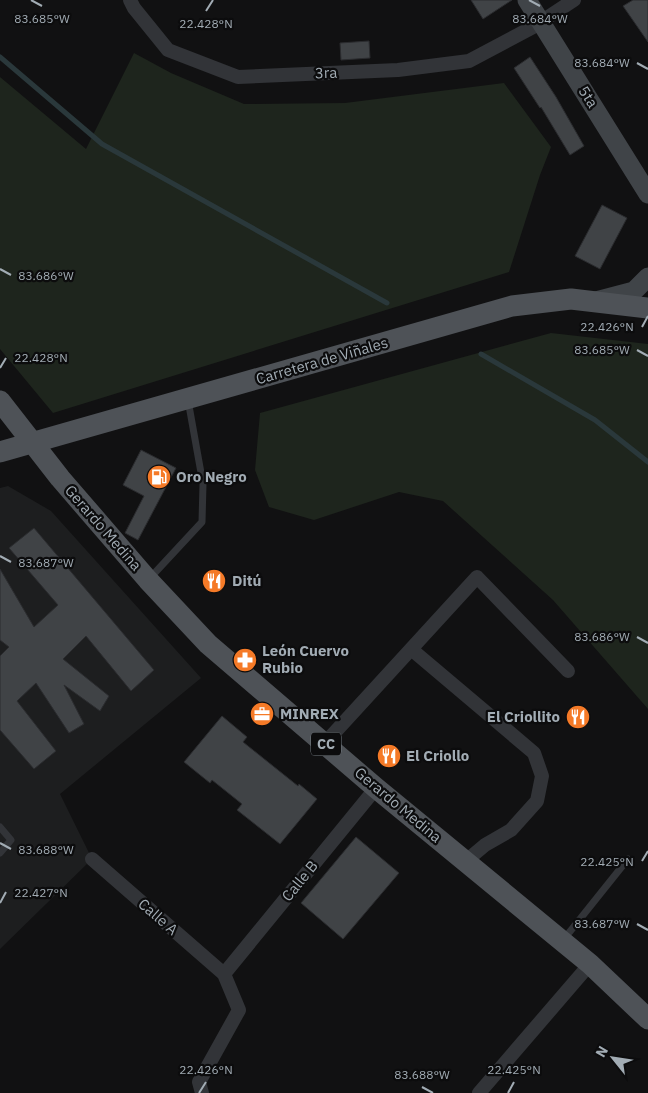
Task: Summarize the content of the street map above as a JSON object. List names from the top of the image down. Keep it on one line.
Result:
{"streets":{"main road":["Carretera de Viñales","Gerardo Medina","CC"],"street":["3ra","5ta","Calle B","Calle A"]},"crossings":[["3ra","5ta"],["Carretera de Viñales","Gerardo Medina"],["Gerardo Medina","Calle B"],["Calle B","Calle A"]],"places":{"fuel station":["Oro Negro"],"restaurant":["Ditú","El Criollito","El Criollo"],"pharmacy":["León Cuervo Rubio"],"office":["MINREX"]},"north":"top left","coordinates":["83.685°W","83.684°W","22.428°N","83.686°W","22.426°N","83.687°W","83.688°W","22.425°N","22.427°N"]}
